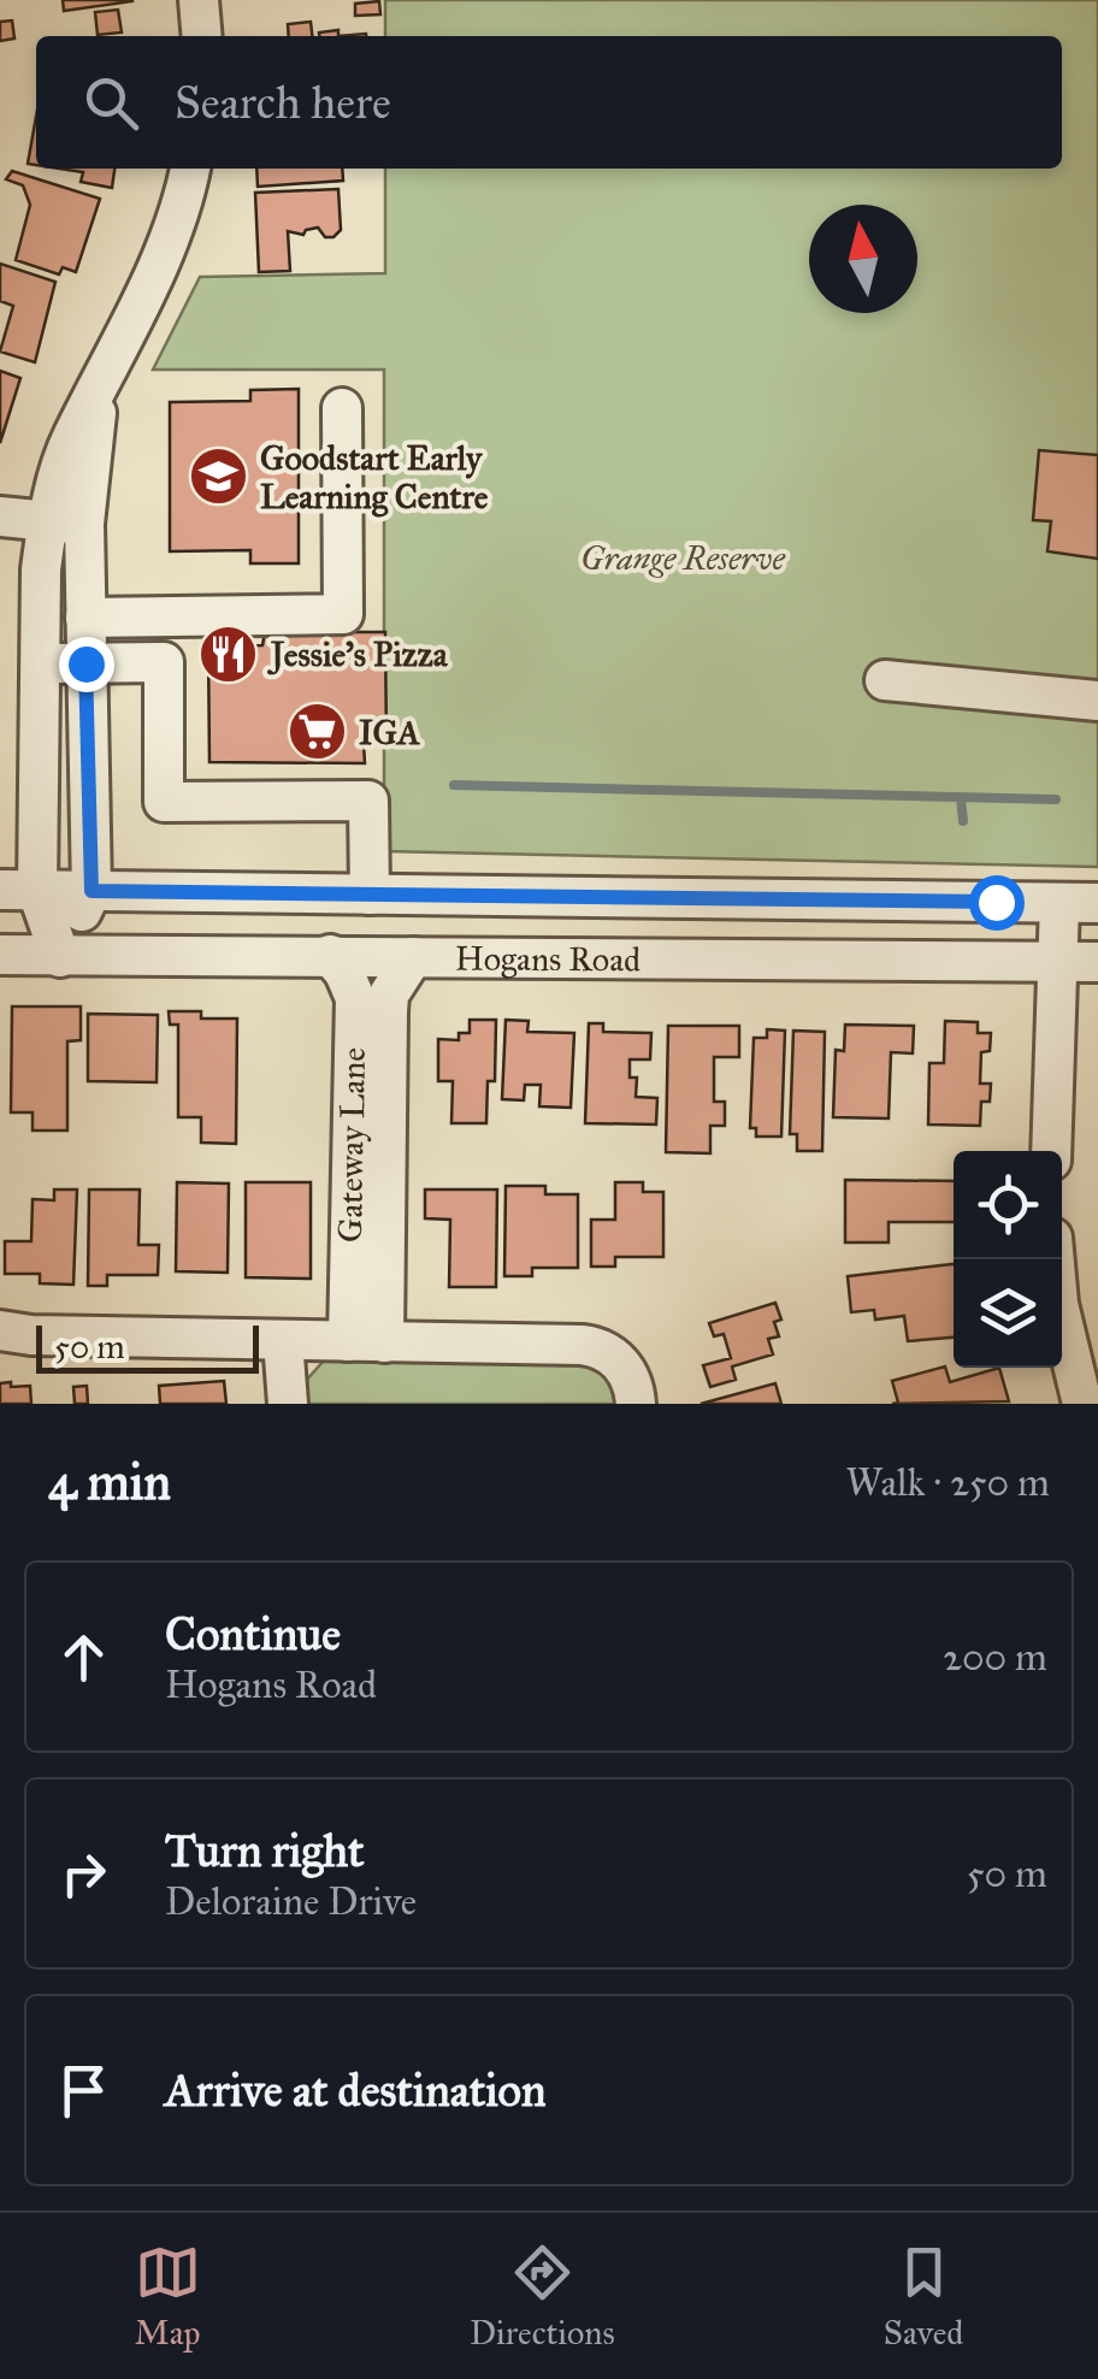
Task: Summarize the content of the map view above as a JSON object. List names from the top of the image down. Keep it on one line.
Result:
{"streets":{"street":["Hogans Road","Gateway Lane"]},"crossings":[["Hogans Road","Gateway Lane"]],"parks":["Grange Reserve"],"places":{"school or university":["Goodstart Early Learning Centre"],"restaurant":["Jessie's Pizza"],"supermarket":["IGA"]},"scale_bar":"50 m","north":"top","page":{"search":"Search here","scale":"50 m","heading":["4 min","Walk · 250 m"],"list":[["Continue","Hogans Road","200 m"],["Turn right","Deloraine Drive","50 m"],"Arrive at destination"],"nav":["Map","Directions","Saved"]}}
